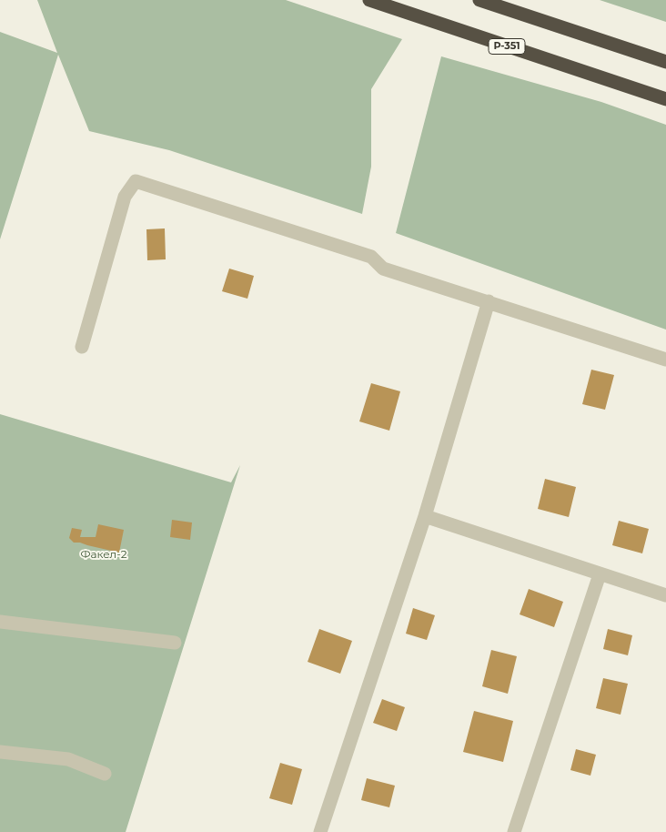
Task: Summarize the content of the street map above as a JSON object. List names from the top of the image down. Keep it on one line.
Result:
{"streets":{"highway":["Р-351"]},"parks":["Факел-2"]}
